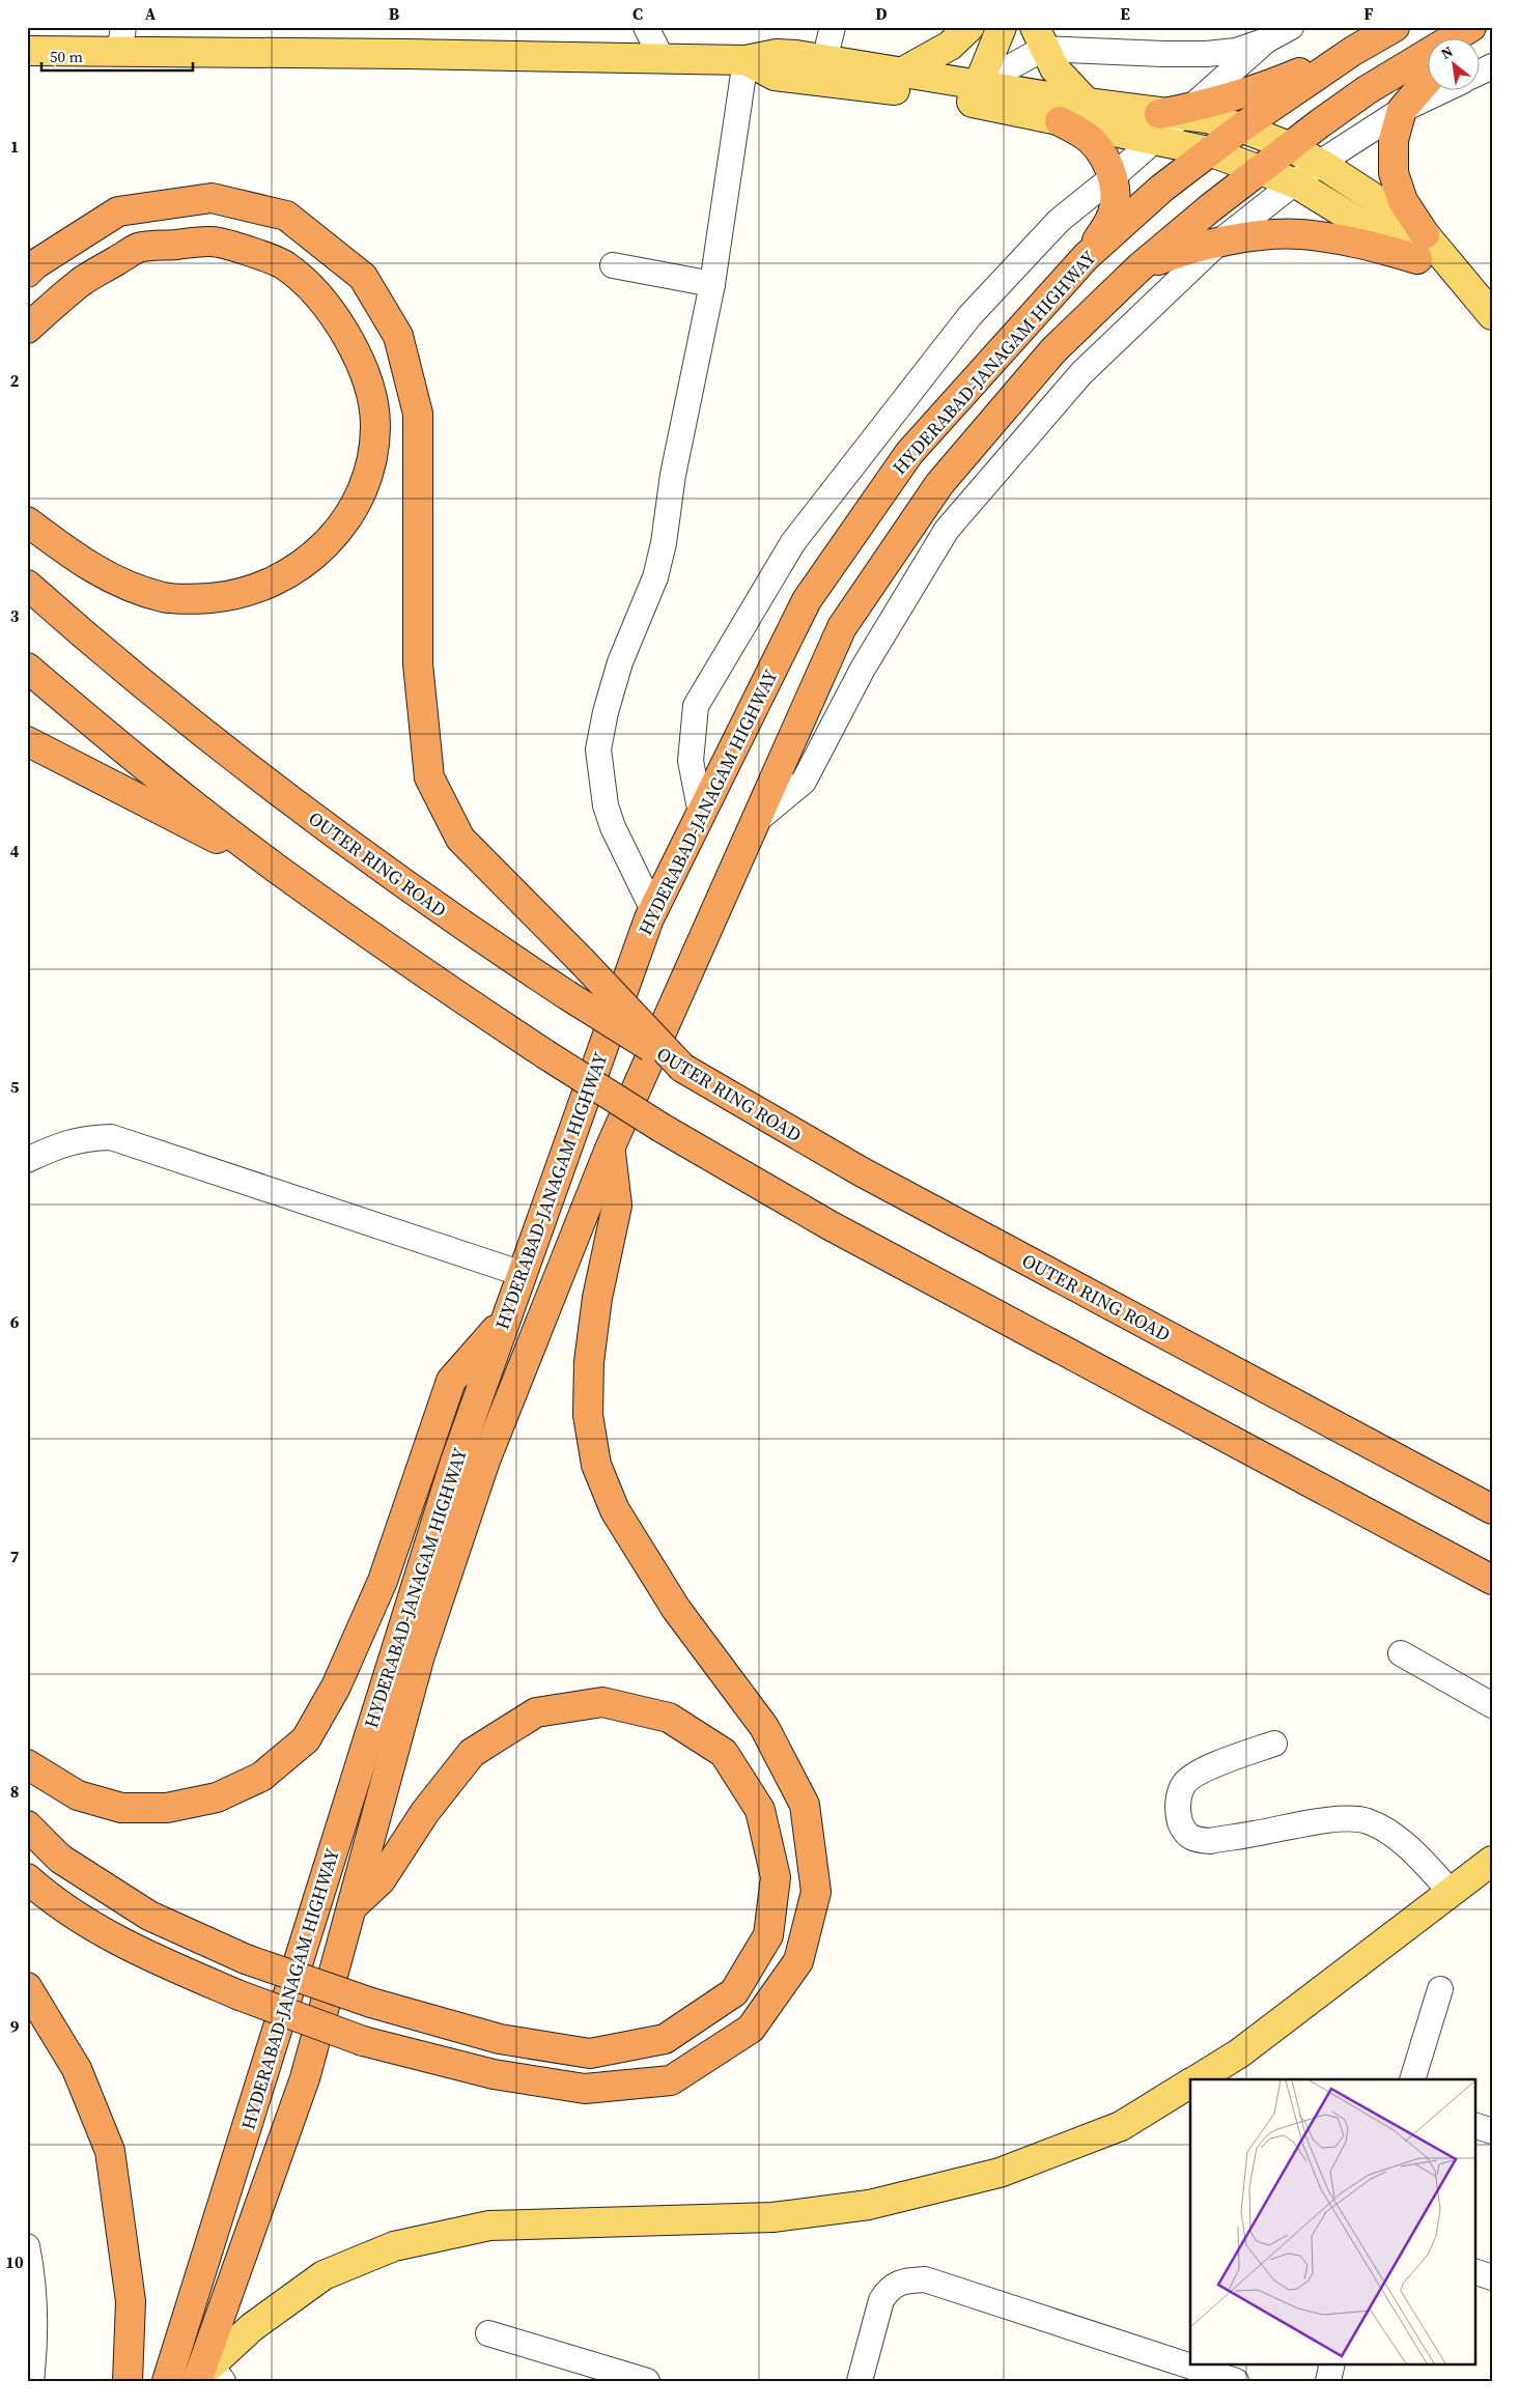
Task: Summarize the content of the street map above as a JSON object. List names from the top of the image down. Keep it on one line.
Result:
{"streets":{"highway":["HYDERABAD-JANAGAM HIGHWAY","OUTER RING ROAD"]},"scale_bar":"50 m","north":"top left","grid":{"columns":["A","B","C","D","E","F"],"rows":["1","2","3","4","5","6","7","8","9","10"]}}
